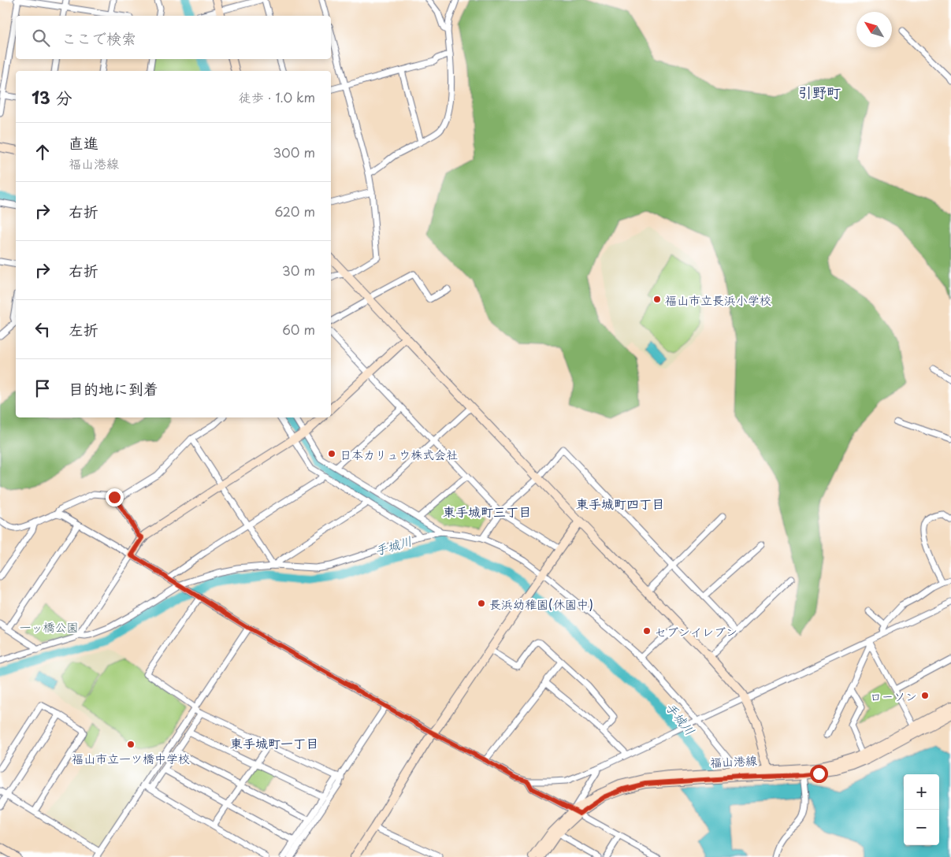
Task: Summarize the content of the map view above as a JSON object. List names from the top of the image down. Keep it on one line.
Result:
{"streets":{"street":["福山港線"]},"districts":["引野町","東手城町四丁目","東手城町三丁目","東手城町一丁目"],"water":["手城川"],"parks":["一ッ橋公園"],"places":["福山市立長浜小学校","日本カリュウ株式会社","長浜幼稚園(休園中)","セブンイレブン","ローソン","福山市立一ツ橋中学校"],"north":"top left","page":{"search":"ここで検索","heading":["13 分","徒歩 · 1.0 km"],"list":[["直進","福山港線","300 m"],["右折","620 m"],["右折","30 m"],["左折","60 m"],"目的地に到着"],"map_buttons":["+","−"]}}
